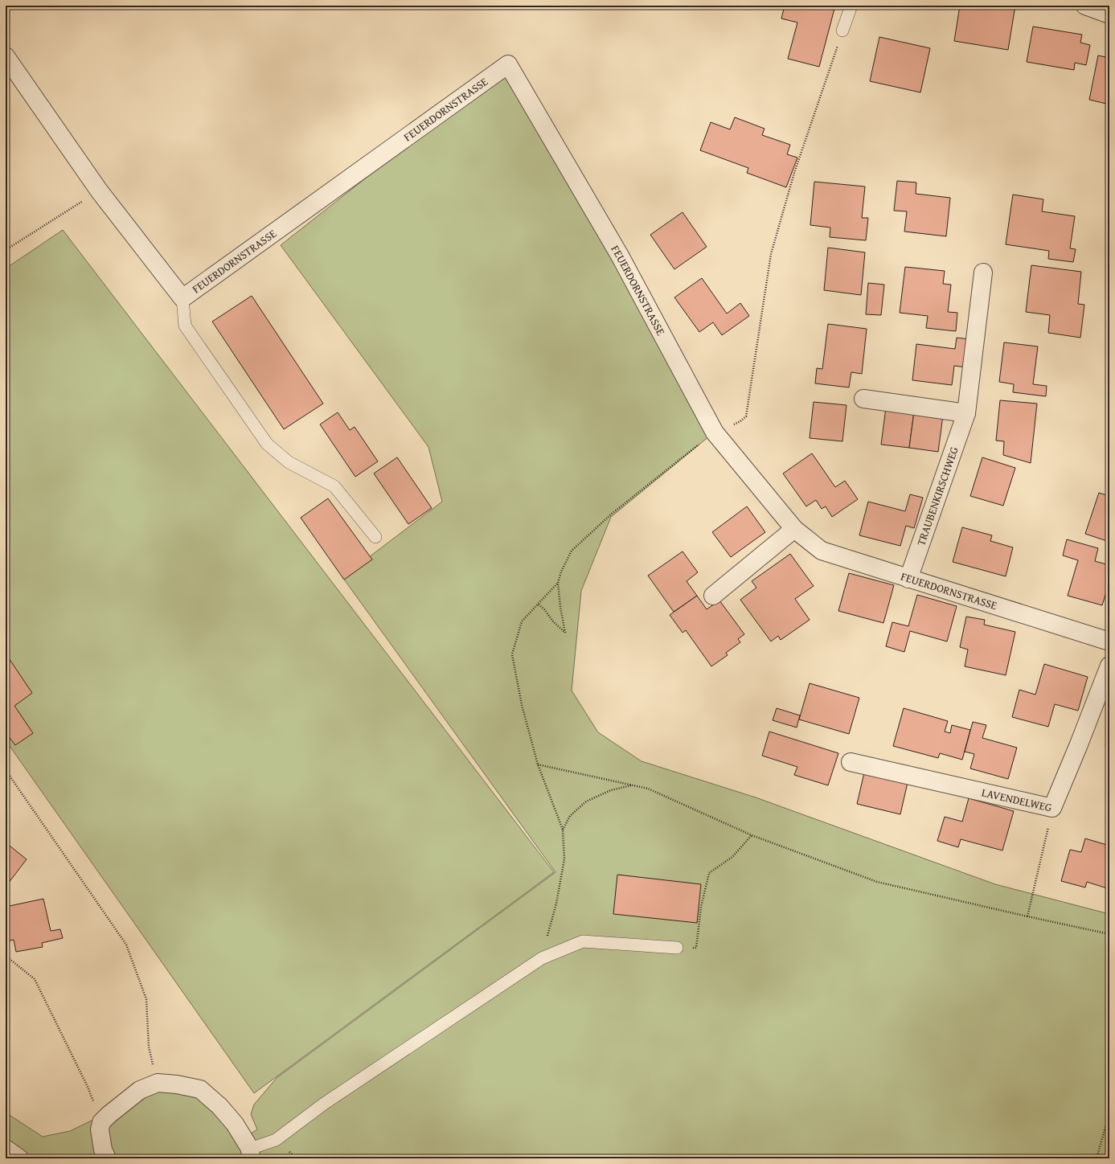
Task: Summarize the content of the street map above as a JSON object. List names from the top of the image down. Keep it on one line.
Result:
{"streets":{"street":["FEUERDORNSTRASSE","TRAUBENKIRSCHWEG","LAVENDELWEG"]},"crossings":[["FEUERDORNSTRASSE","TRAUBENKIRSCHWEG"]]}
